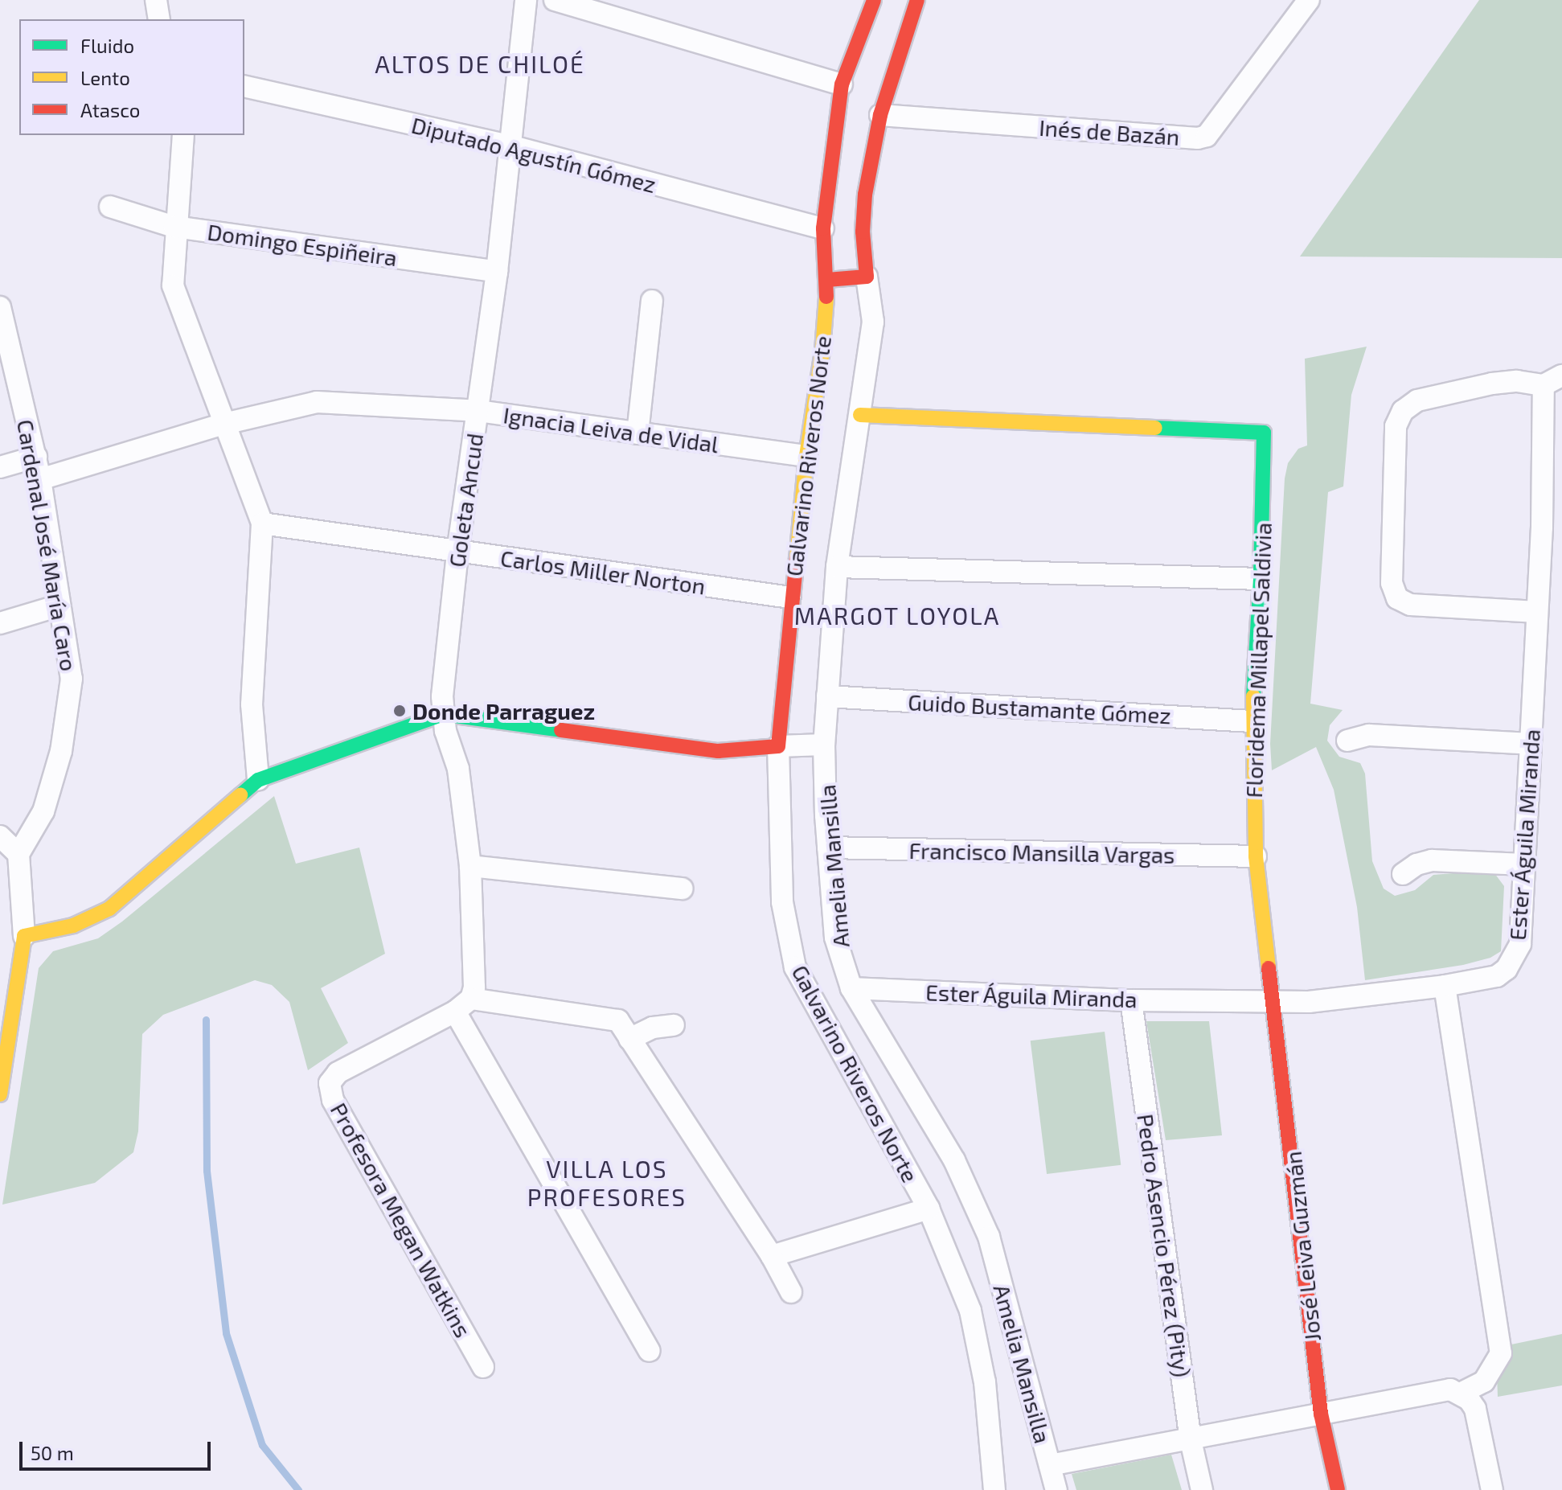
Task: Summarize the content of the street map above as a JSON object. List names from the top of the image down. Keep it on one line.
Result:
{"streets":{"street":["Inés de Bazán","Diputado Agustín Gómez","Domingo Espiñeira","Ignacia Leiva de Vidal","Galvarino Riveros Norte","Goleta Ancud","Cardenal José María Caro","Carlos Miller Norton","Floridema Millapel Saldivia","Guido Bustamante Gómez","Ester Águila Miranda","Francisco Mansilla Vargas","Amelia Mansilla","Profesora Megan Watkins","Pedro Asencio Pérez (Pity)","José Leiva Guzmán"]},"crossings":[["Diputado Agustín Gómez","Galvarino Riveros Norte"],["Diputado Agustín Gómez","Goleta Ancud"],["Domingo Espiñeira","Goleta Ancud"],["Ignacia Leiva de Vidal","Galvarino Riveros Norte"],["Ignacia Leiva de Vidal","Goleta Ancud"],["Ignacia Leiva de Vidal","Cardenal José María Caro"],["Galvarino Riveros Norte","Carlos Miller Norton"],["Goleta Ancud","Carlos Miller Norton"],["Goleta Ancud","Profesora Megan Watkins"],["Floridema Millapel Saldivia","Guido Bustamante Gómez"],["Floridema Millapel Saldivia","Ester Águila Miranda"],["Floridema Millapel Saldivia","Francisco Mansilla Vargas"],["Floridema Millapel Saldivia","Amelia Mansilla"],["Floridema Millapel Saldivia","José Leiva Guzmán"],["Guido Bustamante Gómez","Amelia Mansilla"],["Ester Águila Miranda","Amelia Mansilla"],["Ester Águila Miranda","Pedro Asencio Pérez (Pity)"],["Ester Águila Miranda","José Leiva Guzmán"],["Francisco Mansilla Vargas","Amelia Mansilla"]],"districts":["ALTOS DE CHILOÉ","MARGOT LOYOLA","VILLA LOS PROFESORES"],"places":["Donde Parraguez"],"legend":["Fluido","Lento","Atasco"],"scale_bar":"50 m"}
